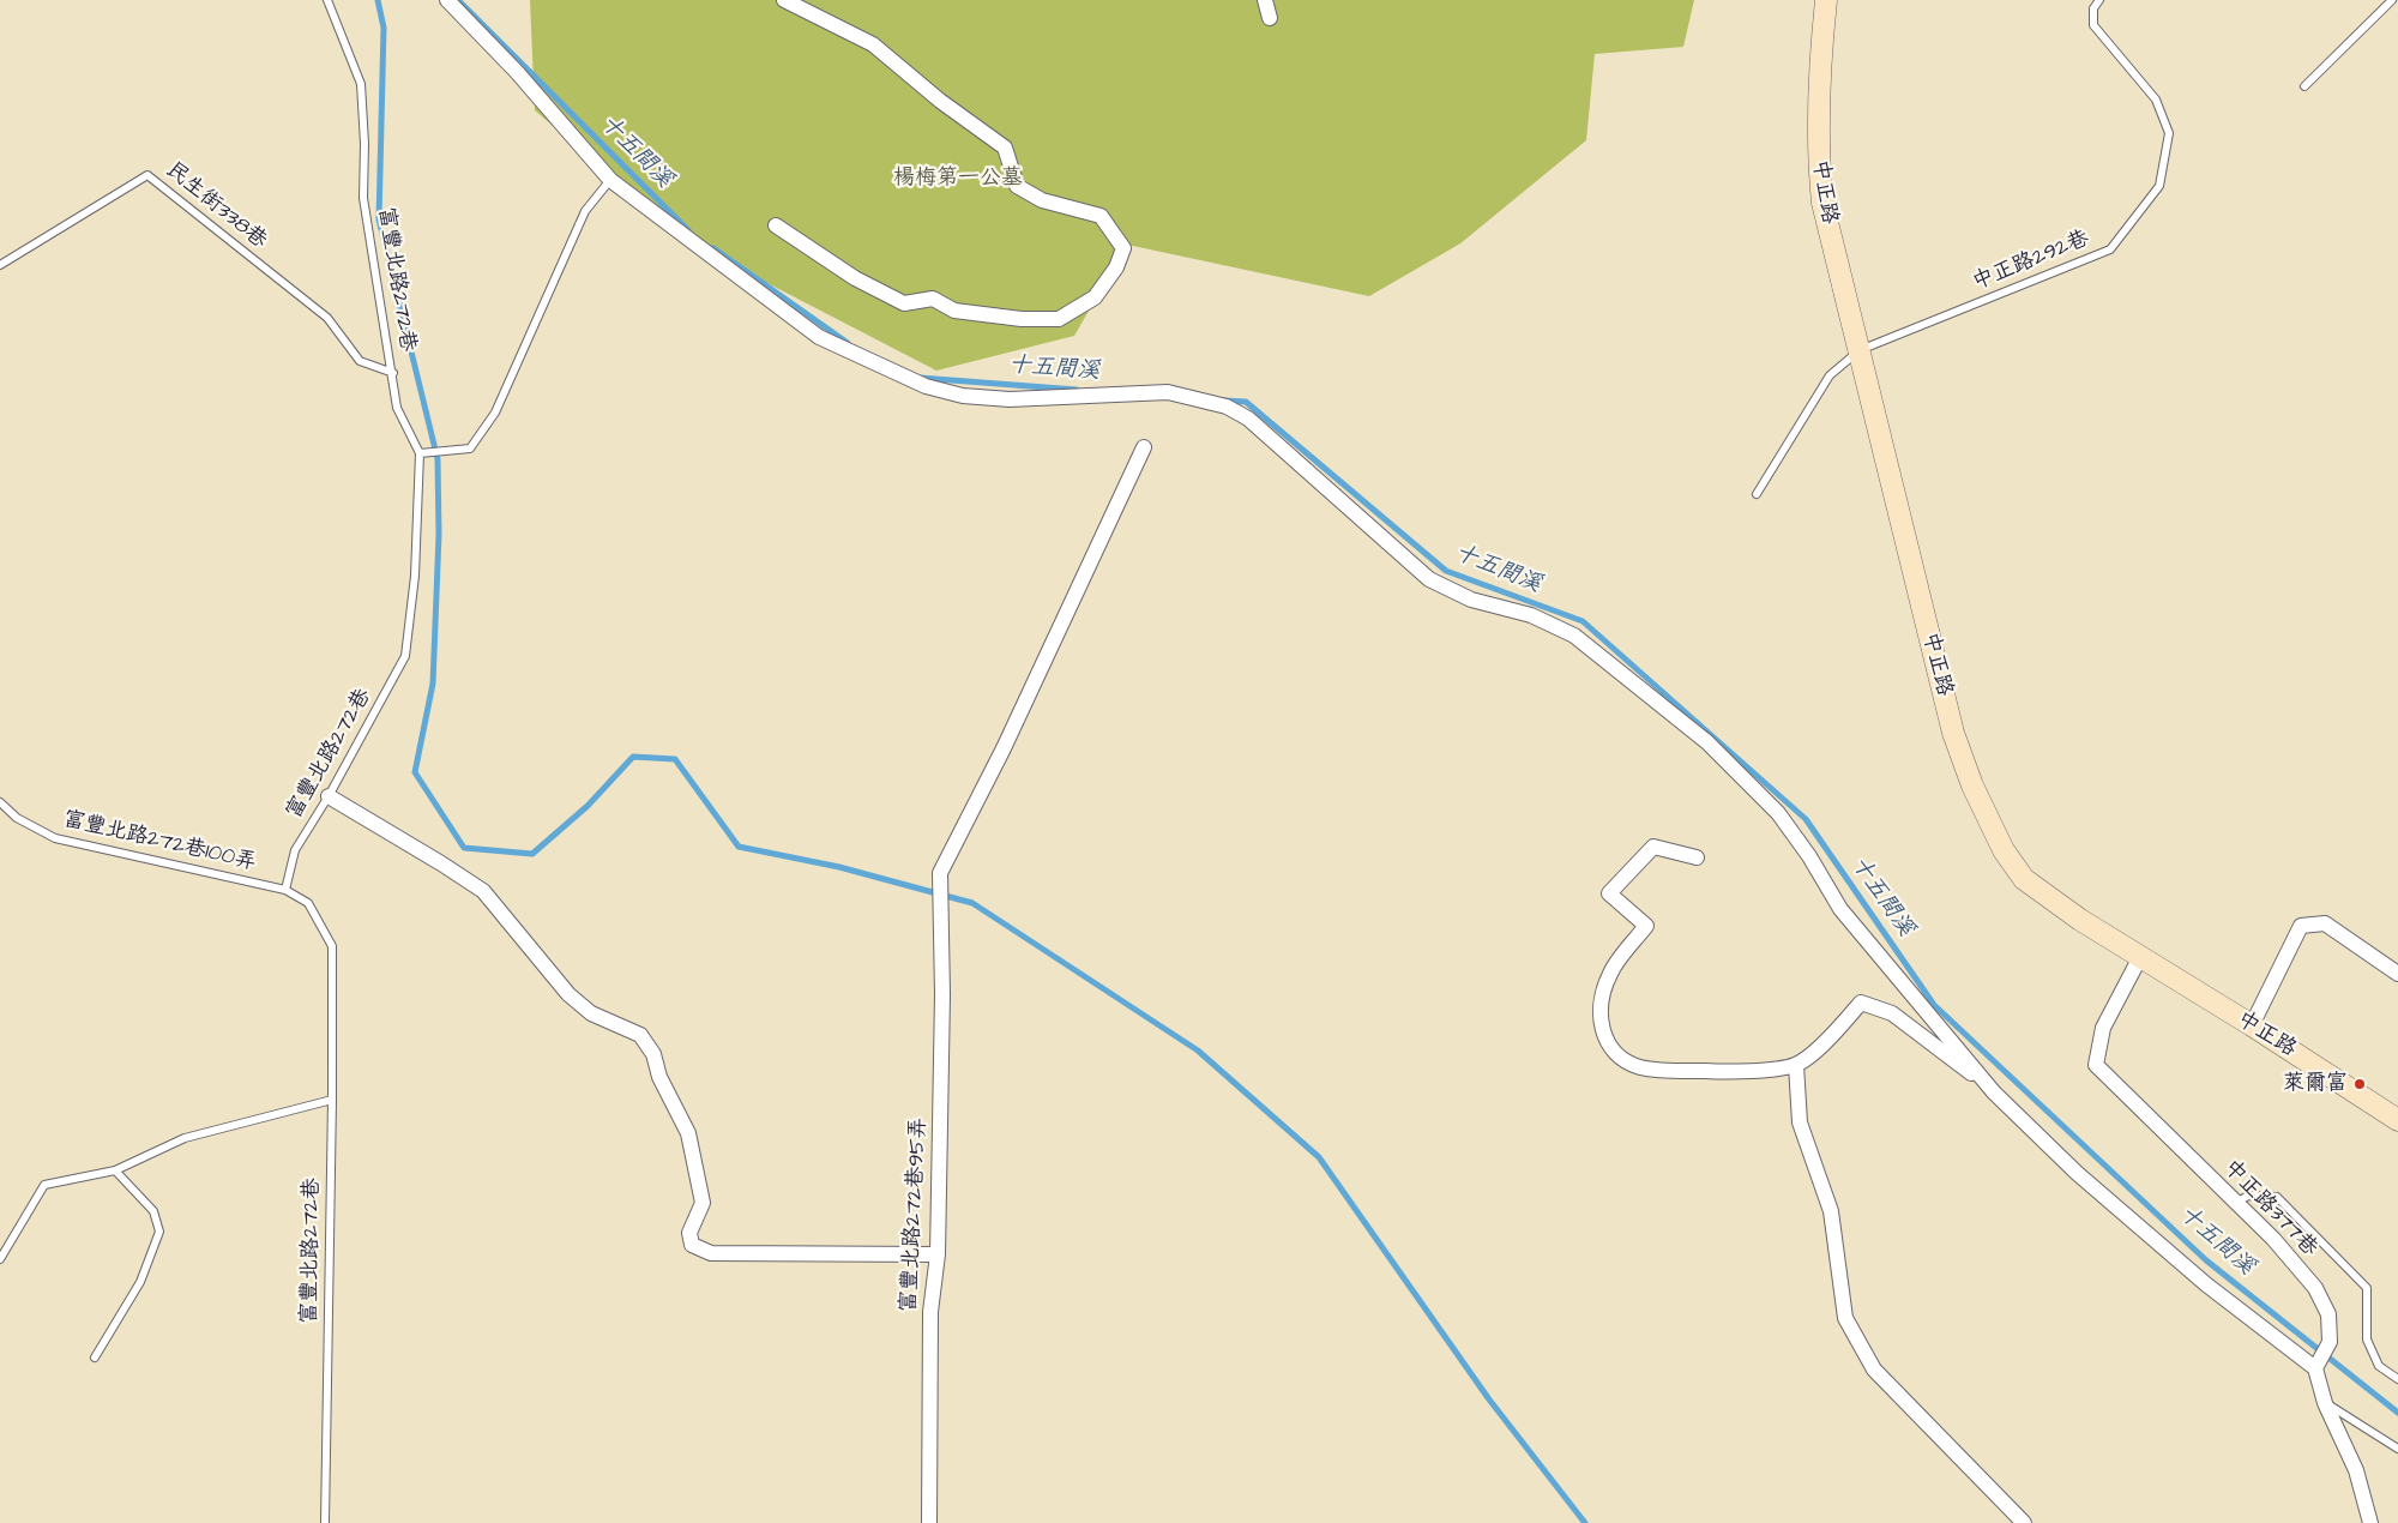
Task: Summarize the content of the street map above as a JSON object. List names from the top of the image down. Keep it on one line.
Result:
{"streets":{"street":["中正路","中正路377巷","富豐北路272巷95弄"],"lane":["民生街338巷","中正路292巷","富豐北路272巷","富豐北路272巷100弄"]},"crossings":[["中正路","中正路292巷"],["中正路","中正路377巷"],["民生街338巷","富豐北路272巷"],["富豐北路272巷","富豐北路272巷100弄"]],"water":["十五間溪"],"parks":["楊梅第一公墓"],"places":["萊爾富"]}
